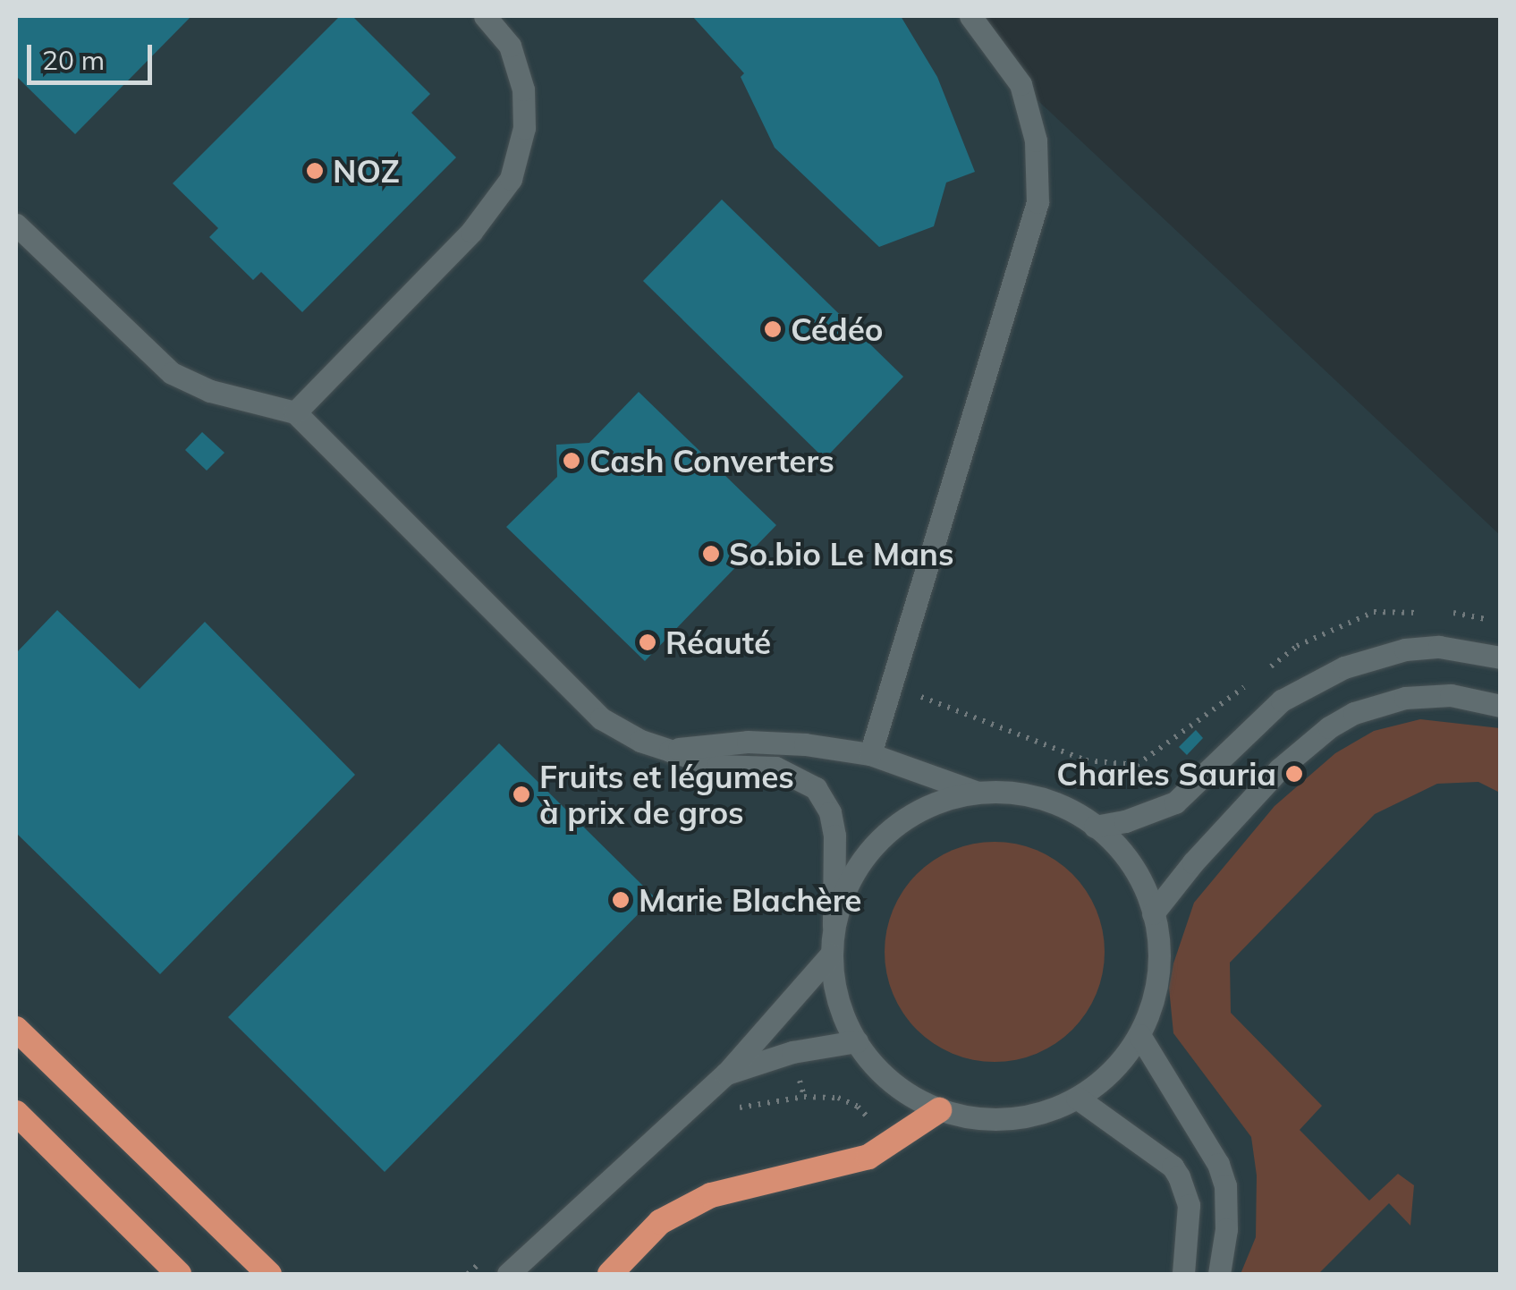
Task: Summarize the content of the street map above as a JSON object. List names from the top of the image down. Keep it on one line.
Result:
{"places":["NOZ","Cédéo","Cash Converters","So.bio Le Mans","Réauté","Charles Sauria","Fruits et légumes à prix de gros","Marie Blachère"],"scale_bar":"20 m"}
